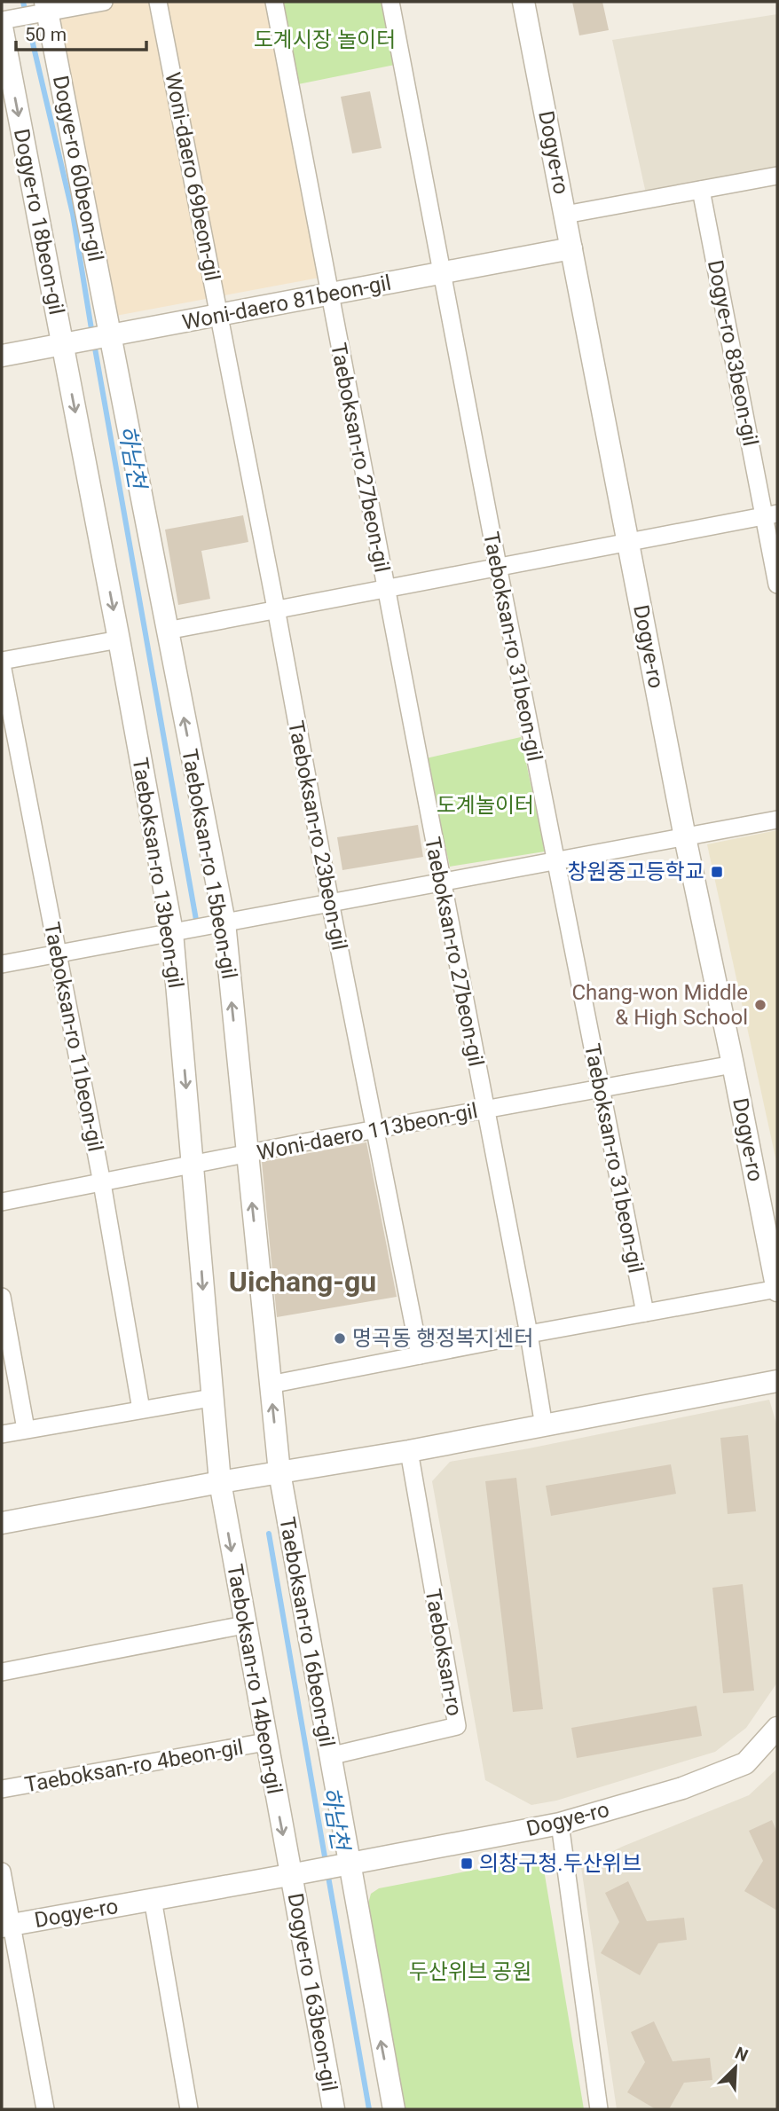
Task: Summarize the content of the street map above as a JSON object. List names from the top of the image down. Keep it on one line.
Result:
{"streets":{"street":["Dogye-ro","Dogye-ro 60beon-gil","Woni-daero 69beon-gil","Dogye-ro 18beon-gil","Woni-daero 81beon-gil","Dogye-ro 83beon-gil","Taeboksan-ro 27beon-gil","Taeboksan-ro 31beon-gil","Taeboksan-ro 23beon-gil","Taeboksan-ro 15beon-gil","Taeboksan-ro 13beon-gil","Taeboksan-ro 11beon-gil","Woni-daero 113beon-gil","Taeboksan-ro 16beon-gil","Taeboksan-ro","Taeboksan-ro 14beon-gil","Taeboksan-ro 4beon-gil","Dogye-ro 163beon-gil"]},"crossings":[["Dogye-ro","Woni-daero 81beon-gil"],["Dogye-ro","Woni-daero 113beon-gil"],["Dogye-ro","Taeboksan-ro 16beon-gil"],["Dogye-ro","Taeboksan-ro 14beon-gil"],["Dogye-ro","Dogye-ro 163beon-gil"],["Dogye-ro 60beon-gil","Woni-daero 81beon-gil"],["Dogye-ro 60beon-gil","Taeboksan-ro 15beon-gil"],["Woni-daero 69beon-gil","Woni-daero 81beon-gil"],["Woni-daero 69beon-gil","Taeboksan-ro 23beon-gil"],["Dogye-ro 18beon-gil","Woni-daero 81beon-gil"],["Dogye-ro 18beon-gil","Taeboksan-ro 13beon-gil"],["Woni-daero 81beon-gil","Taeboksan-ro 27beon-gil"],["Woni-daero 81beon-gil","Taeboksan-ro 31beon-gil"],["Woni-daero 81beon-gil","Taeboksan-ro 23beon-gil"],["Woni-daero 81beon-gil","Taeboksan-ro 15beon-gil"],["Woni-daero 81beon-gil","Taeboksan-ro 13beon-gil"],["Taeboksan-ro 27beon-gil","Woni-daero 113beon-gil"],["Taeboksan-ro 31beon-gil","Woni-daero 113beon-gil"],["Taeboksan-ro 23beon-gil","Woni-daero 113beon-gil"],["Taeboksan-ro 15beon-gil","Woni-daero 113beon-gil"],["Taeboksan-ro 15beon-gil","Taeboksan-ro 16beon-gil"],["Taeboksan-ro 13beon-gil","Woni-daero 113beon-gil"],["Taeboksan-ro 13beon-gil","Taeboksan-ro 14beon-gil"],["Taeboksan-ro 11beon-gil","Woni-daero 113beon-gil"],["Taeboksan-ro 16beon-gil","Taeboksan-ro"],["Taeboksan-ro 14beon-gil","Taeboksan-ro 4beon-gil"],["Taeboksan-ro 14beon-gil","Dogye-ro 163beon-gil"]],"one_way":["Dogye-ro 18beon-gil","Taeboksan-ro 15beon-gil","Taeboksan-ro 13beon-gil","Taeboksan-ro 16beon-gil","Taeboksan-ro 14beon-gil"],"districts":["Uichang-gu"],"water":["하남천"],"parks":["도계시장 놀이터","도계놀이터","두산위브 공원"],"places":{"transit":["창원중고등학교","의창구청.두산위브"],"other":["Chang-won Middle & High School","명곡동 행정복지센터"]},"scale_bar":"50 m","north":"top right"}
